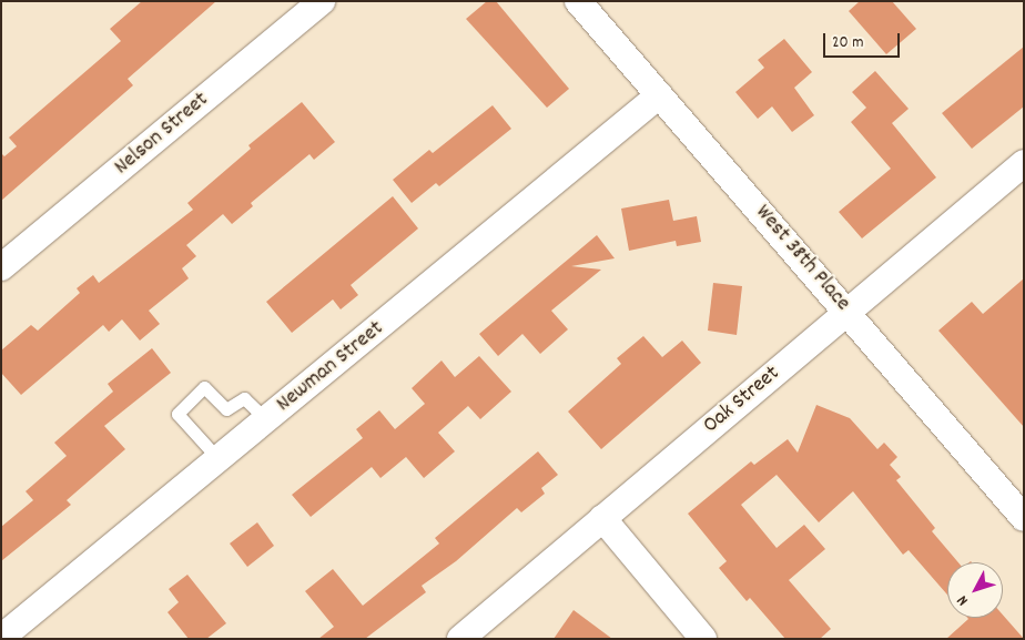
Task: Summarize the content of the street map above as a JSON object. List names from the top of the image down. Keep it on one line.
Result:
{"streets":{"street":["Nelson Street","West 38th Place","Newman Street","Oak Street"]},"crossings":[["West 38th Place","Newman Street"],["West 38th Place","Oak Street"]],"scale_bar":"20 m","north":"bottom left"}
